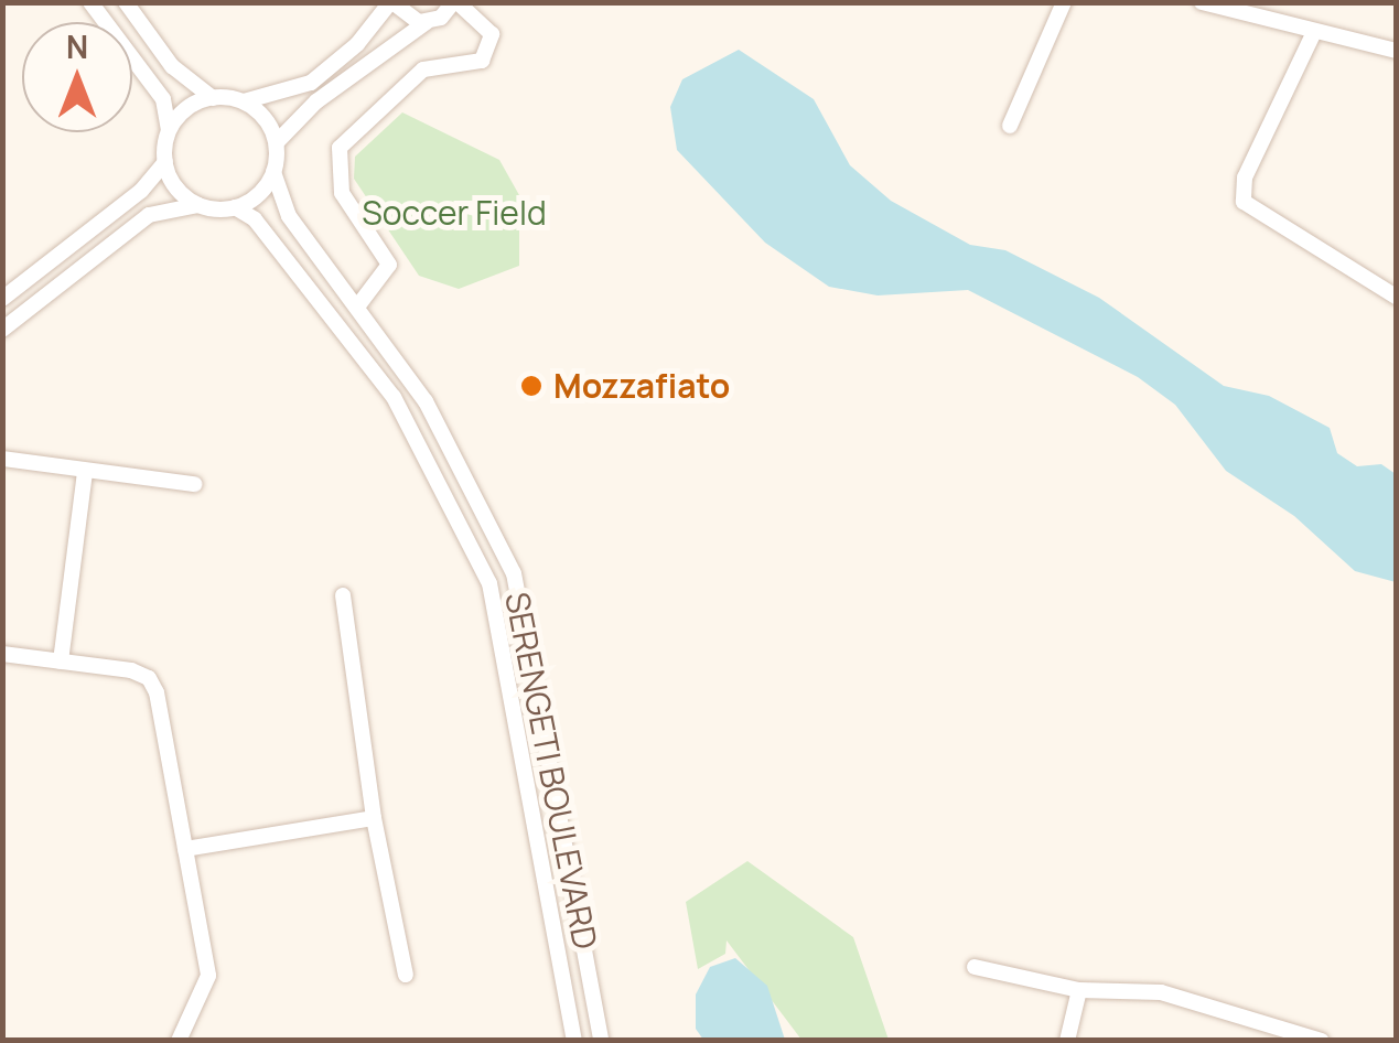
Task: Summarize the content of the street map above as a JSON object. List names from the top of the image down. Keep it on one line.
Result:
{"streets":{"street":["SERENGETI BOULEVARD"]},"parks":["Soccer Field"],"places":["Mozzafiato"],"north":"top"}
